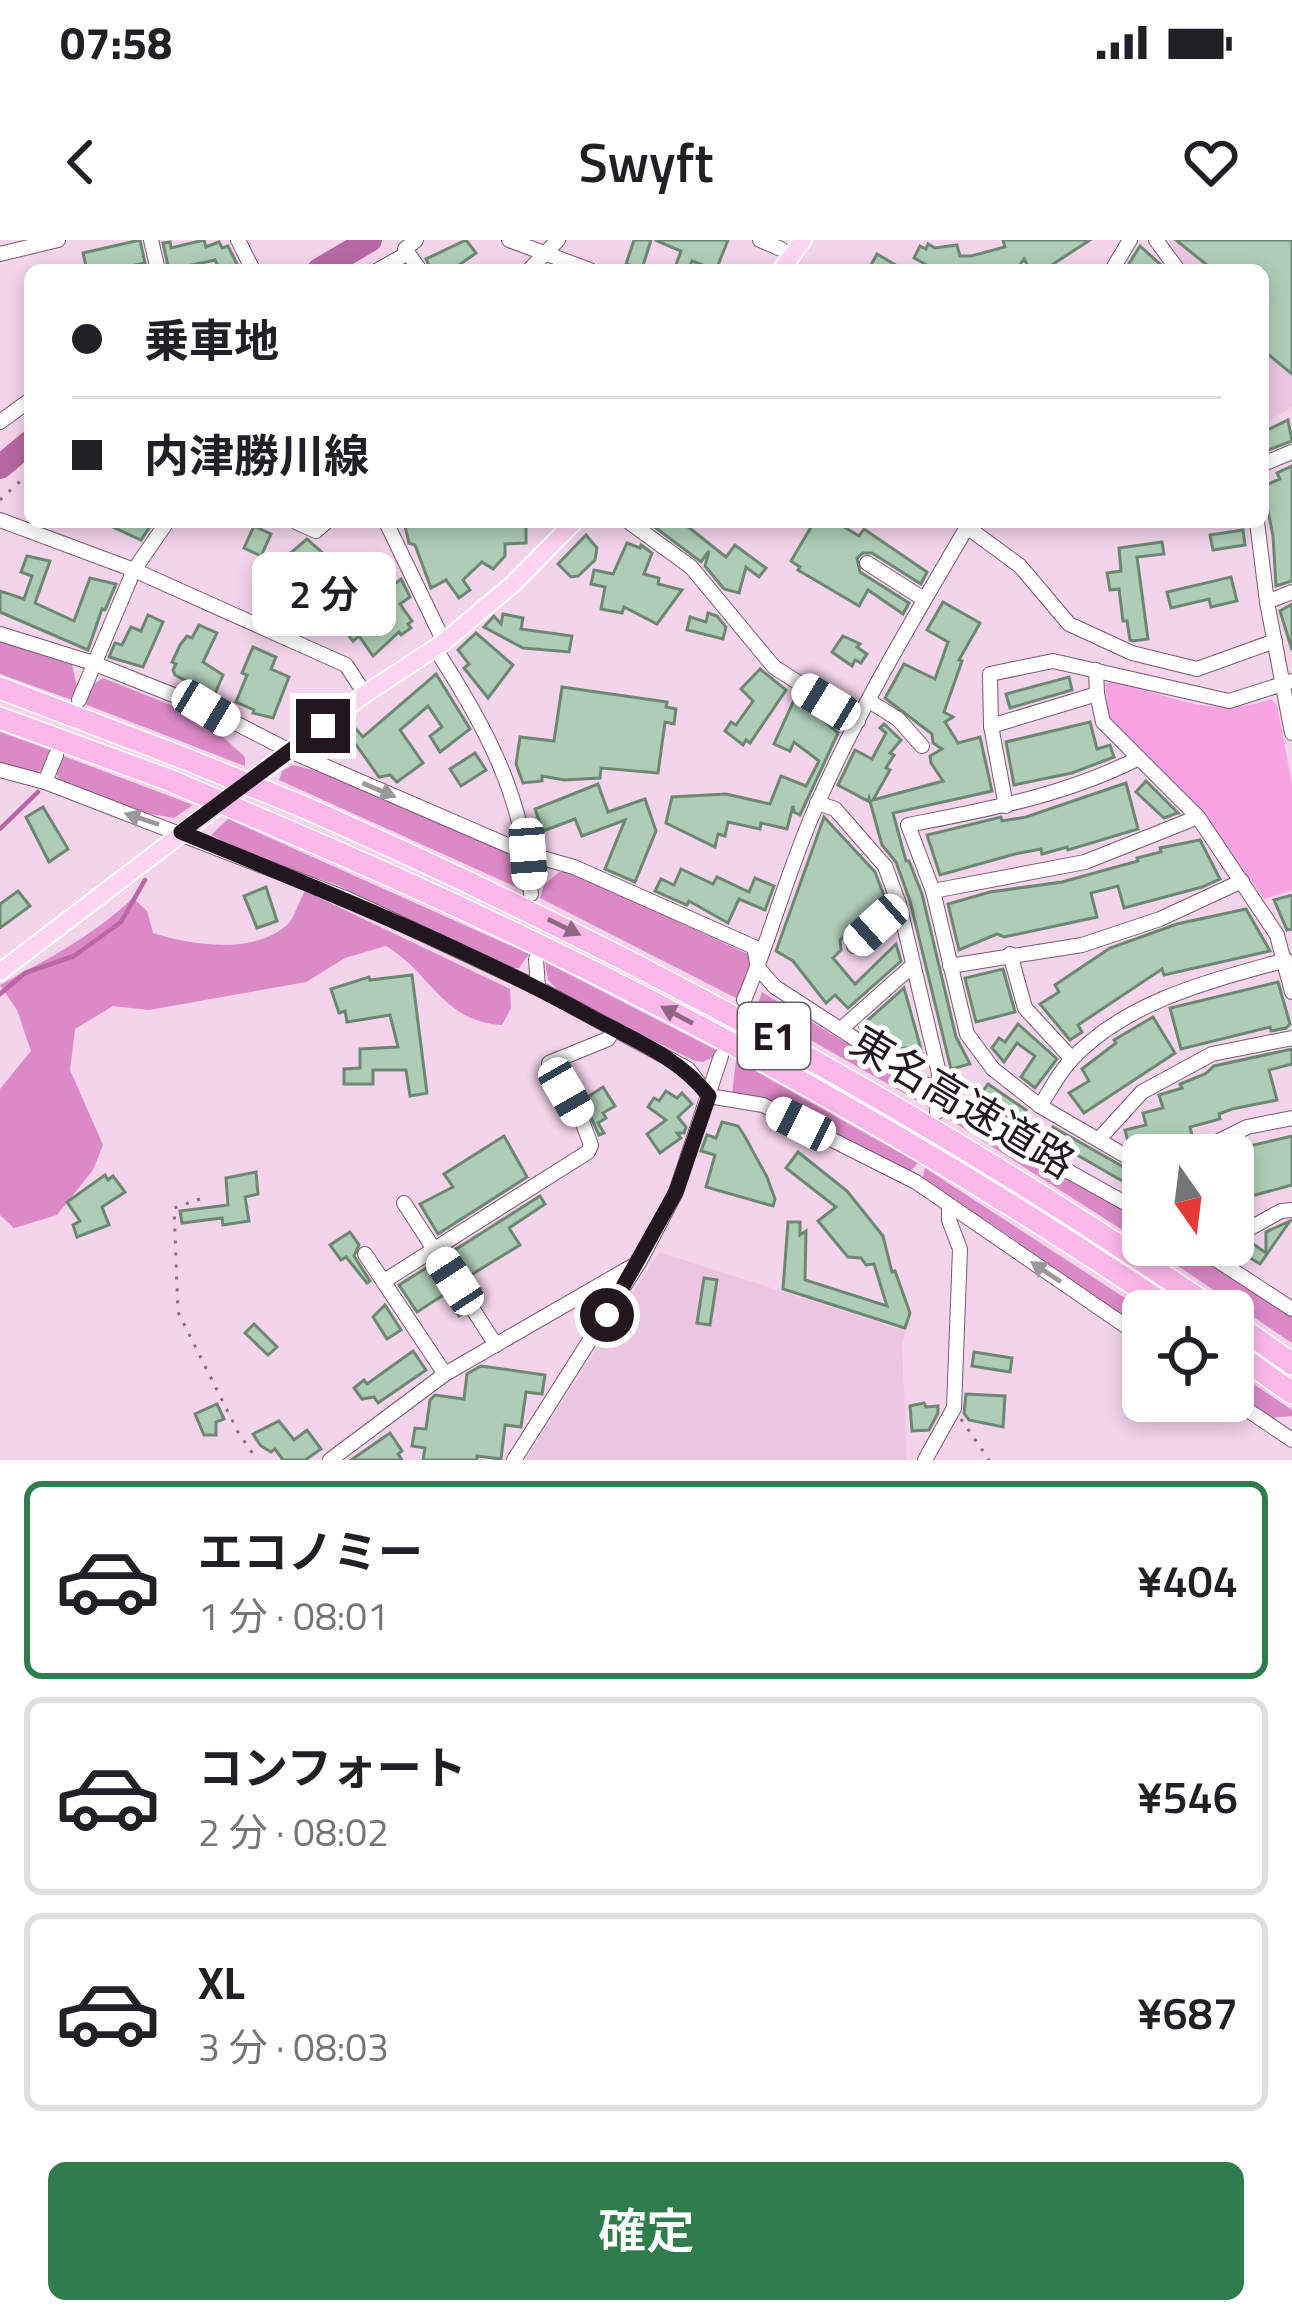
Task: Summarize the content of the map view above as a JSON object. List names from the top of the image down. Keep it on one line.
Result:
{"streets":{"highway":["E1","東名高速道路"]},"north":"bottom","page":{"status":"07:58","header":"Swyft","banner":["乗車地","内津勝川線"],"bubble":"2 分","list":[{"name":"エコノミー","note":"1 分 · 08:01","value":"¥404"},{"name":"コンフォート","note":"2 分 · 08:02","value":"¥546"},{"name":"XL","note":"3 分 · 08:03","value":"¥687"}],"buttons":"確定"}}
